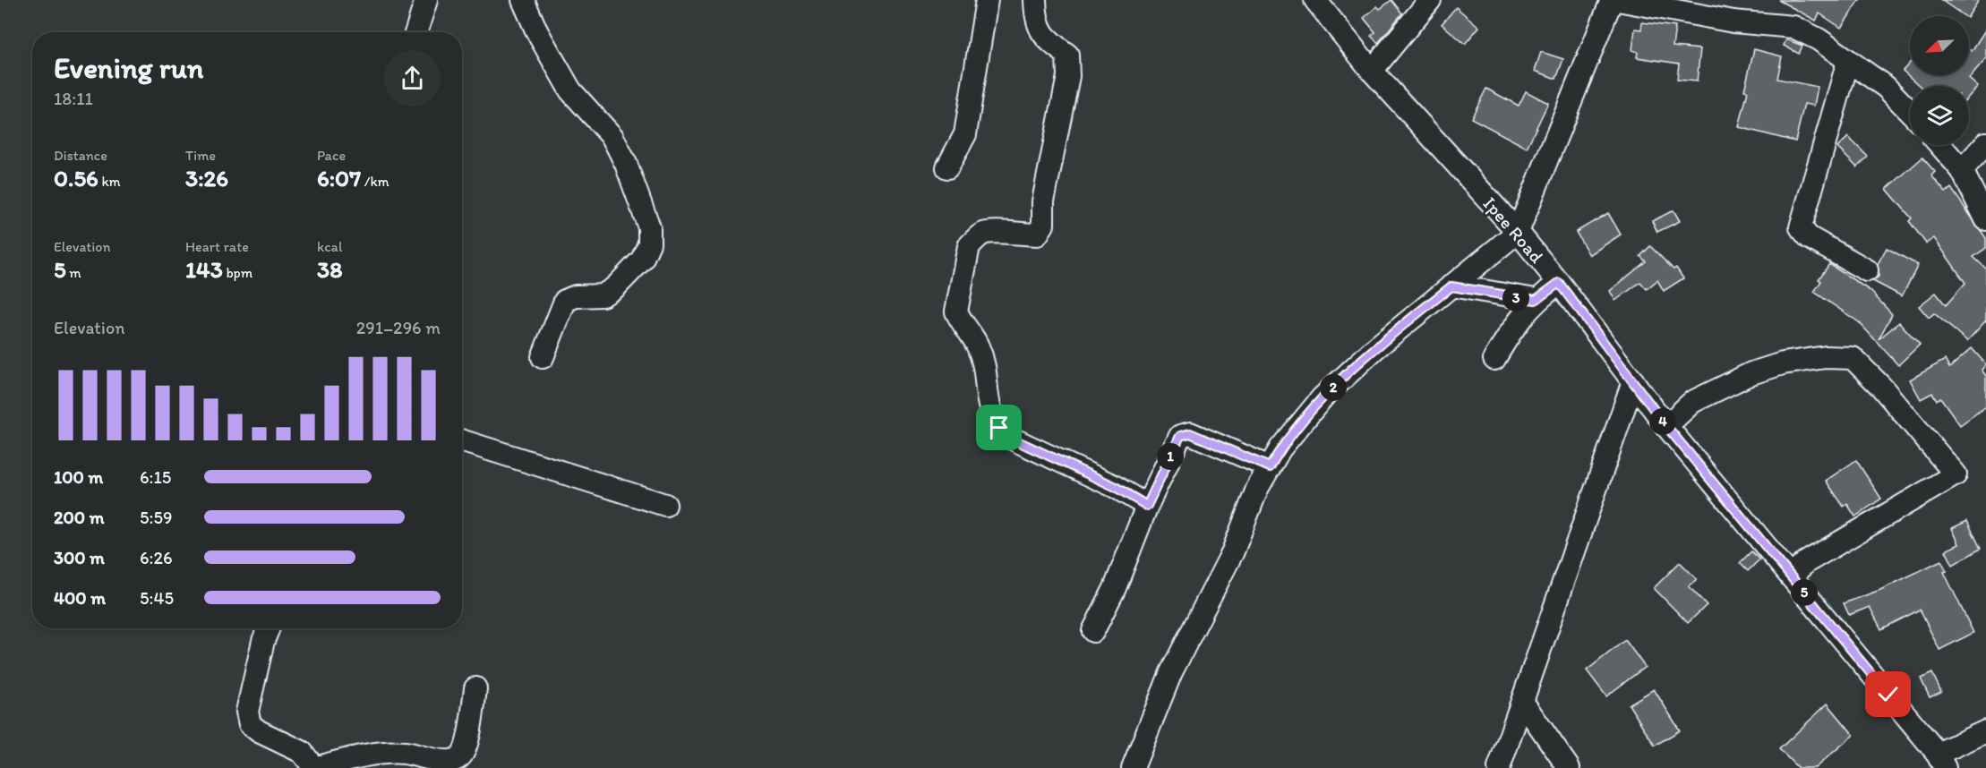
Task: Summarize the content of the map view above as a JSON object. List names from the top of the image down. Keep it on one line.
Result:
{"streets":{"street":["Ipee Road"]},"north":"bottom left","page":{"heading":["Evening run","18:11"],"stats":[["Distance","0.56 km"],["Time","3:26"],["Pace","6:07 /km"],["Elevation","5 m"],["Heart rate","143 bpm"],["kcal","38"]],"pins":["3","2","4","1","5"],"chart":["Elevation","291–296 m"],"list":[{"name":"100 m","note":"6:15"},{"name":"200 m","note":"5:59"},{"name":"300 m","note":"6:26"},{"name":"400 m","note":"5:45"}]}}
